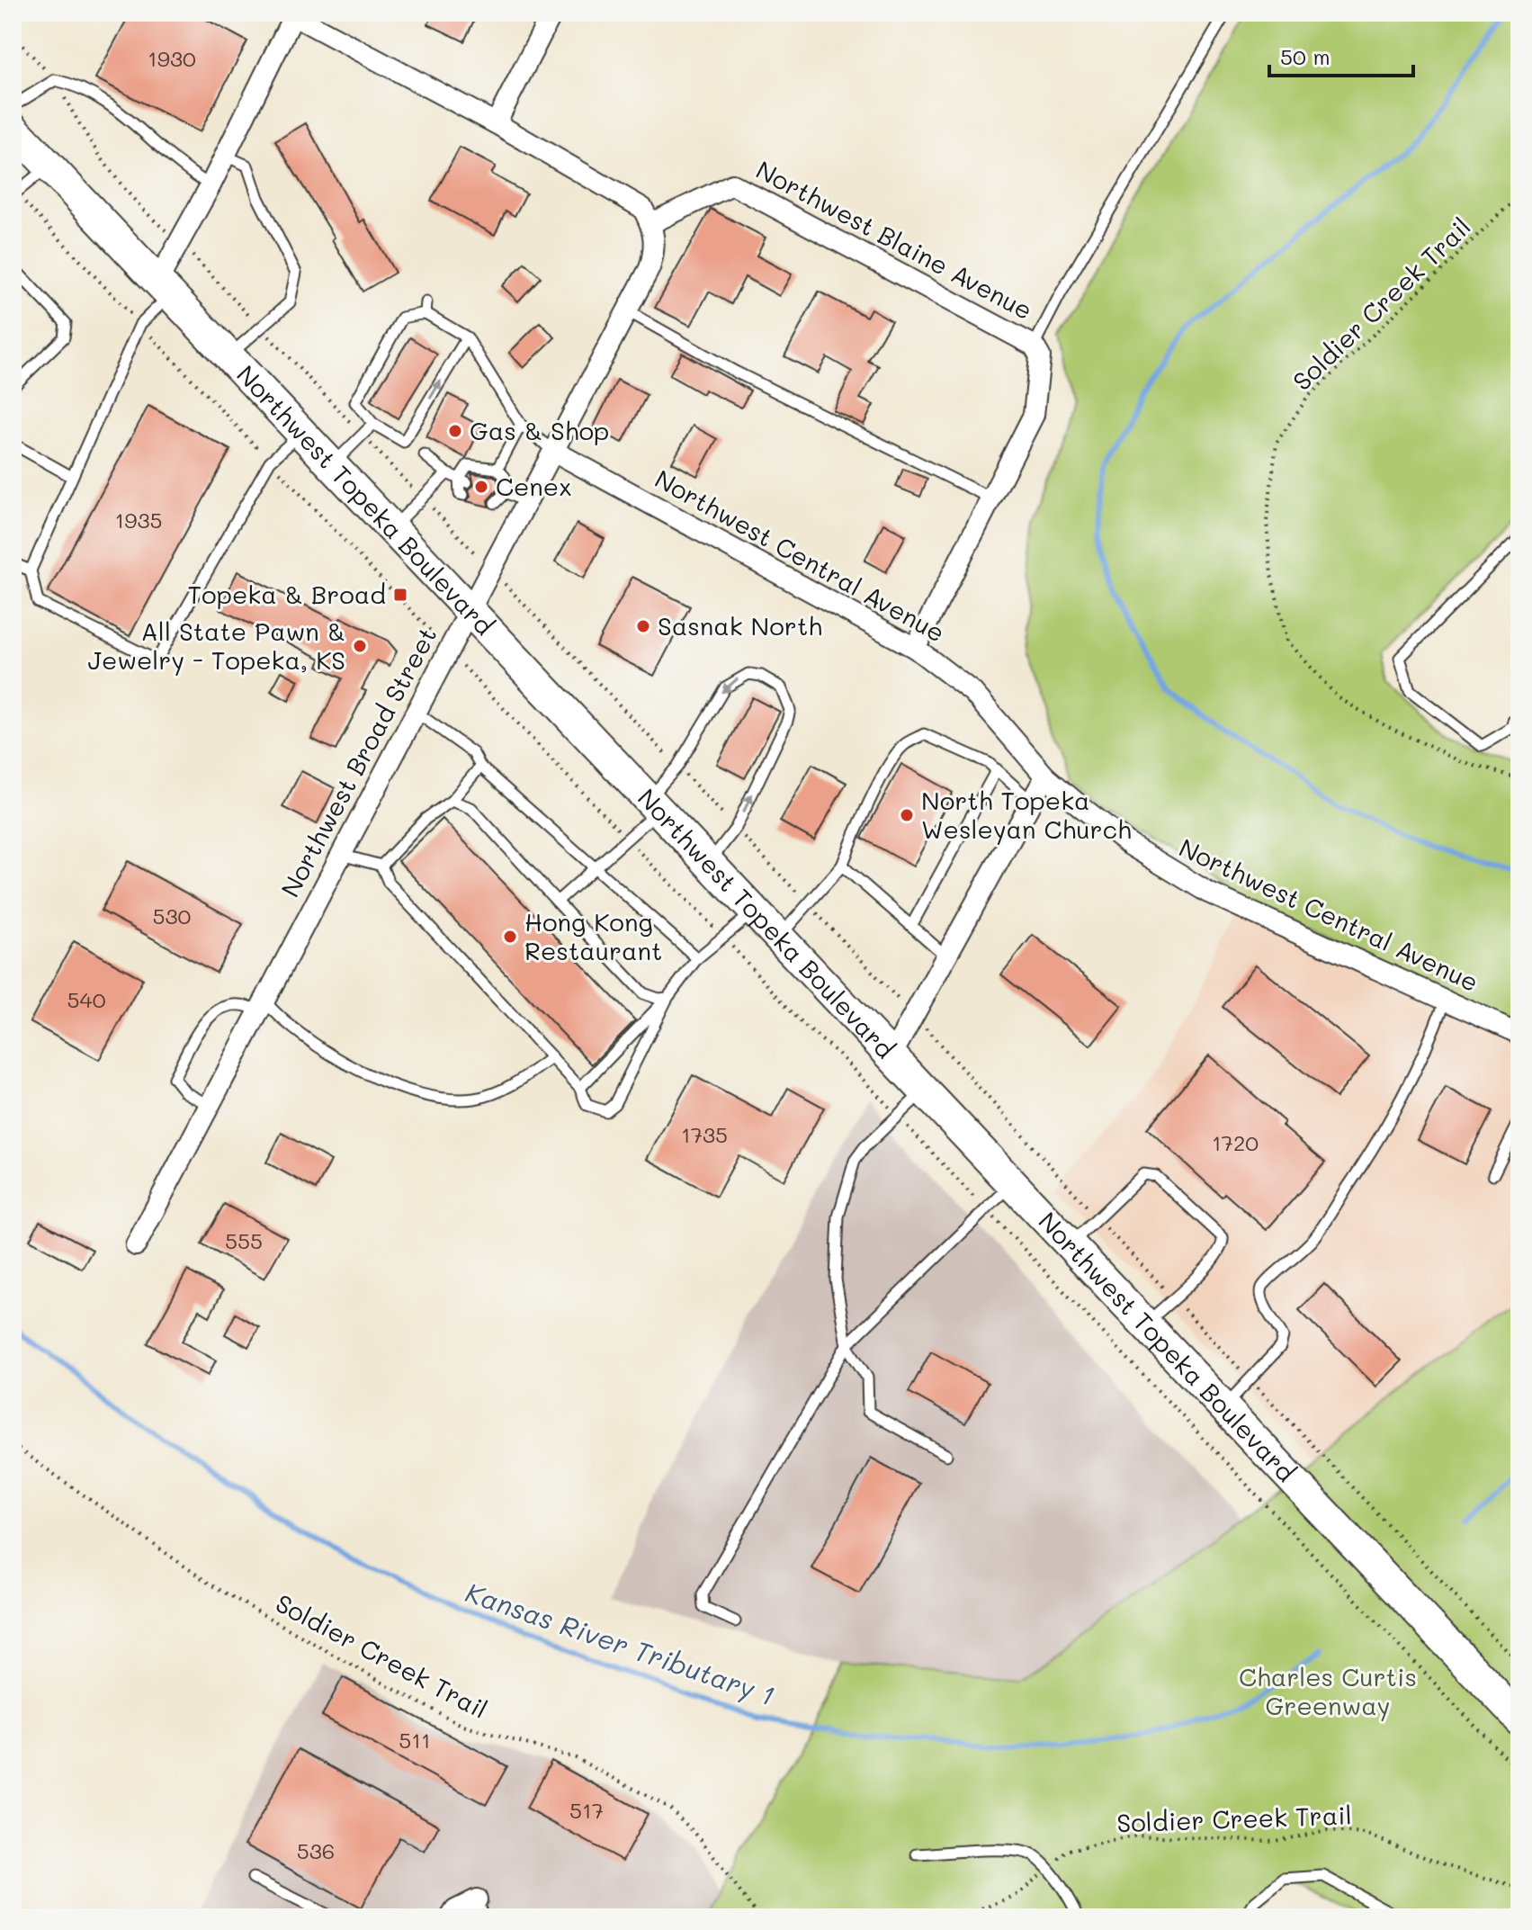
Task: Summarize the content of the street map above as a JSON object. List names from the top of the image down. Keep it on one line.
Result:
{"streets":{"main road":["Northwest Topeka Boulevard"],"street":["Northwest Blaine Avenue","Northwest Central Avenue","Northwest Broad Street"],"path":["Soldier Creek Trail"]},"crossings":[["Northwest Blaine Avenue","Northwest Broad Street"],["Northwest Topeka Boulevard","Northwest Broad Street"],["Northwest Central Avenue","Northwest Broad Street"]],"water":["Kansas River Tributary 1"],"parks":["Charles Curtis Greenway"],"places":{"other":["Gas & Shop","Cenex","Sasnak North","All State Pawn & Jewelry - Topeka, KS","North Topeka Wesleyan Church","Hong Kong Restaurant"],"transit":["Topeka & Broad"]},"house_numbers":["1930","1935","530","540","1735","1720","555","511","517","536"],"scale_bar":"50 m"}
